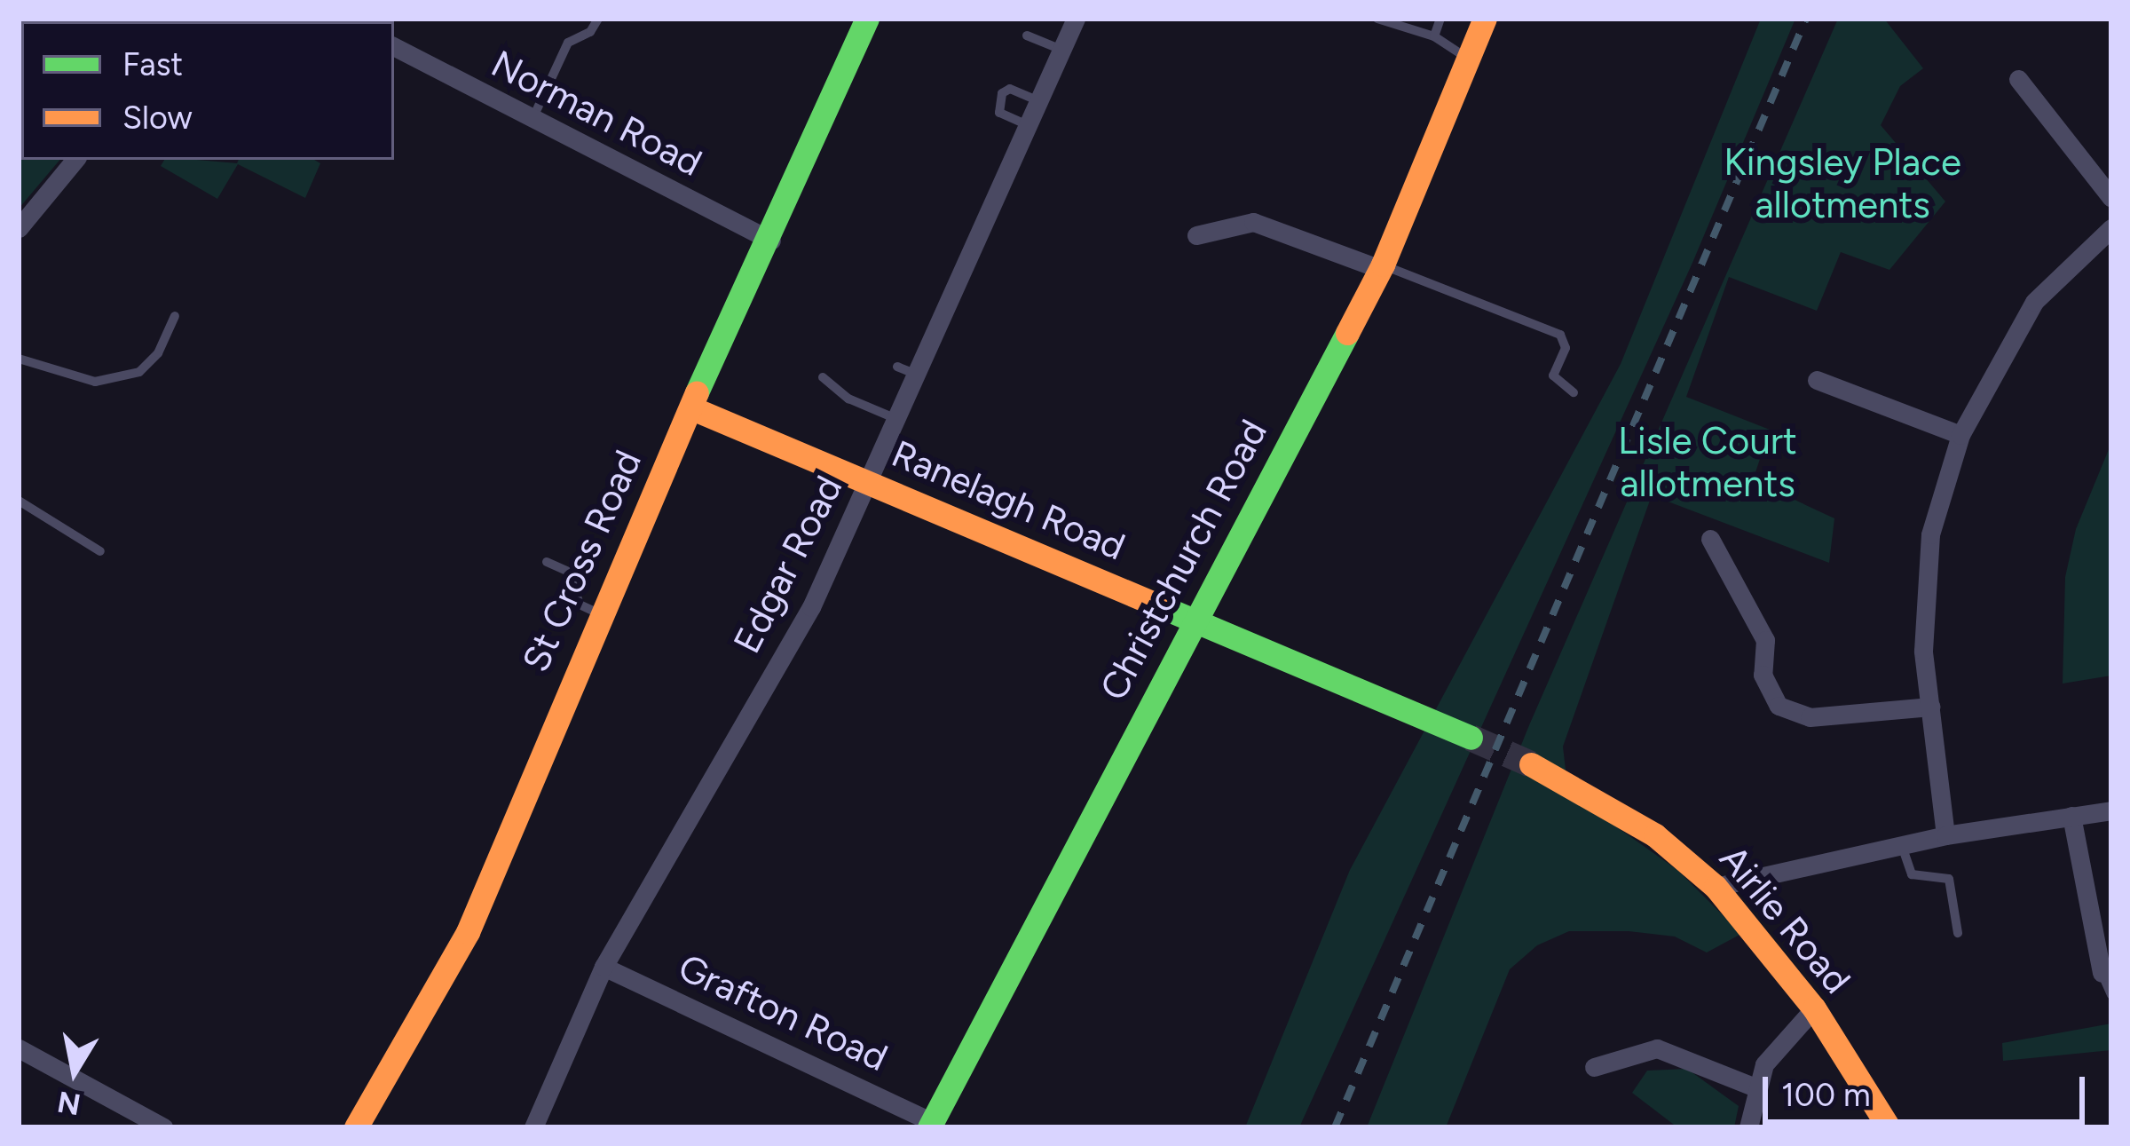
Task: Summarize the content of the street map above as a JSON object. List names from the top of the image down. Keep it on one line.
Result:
{"streets":{"street":["Norman Road","Ranelagh Road","Christchurch Road","St Cross Road","Edgar Road","Airlie Road","Grafton Road"]},"crossings":[["Norman Road","St Cross Road"],["Ranelagh Road","Christchurch Road"],["Ranelagh Road","St Cross Road"],["Ranelagh Road","Edgar Road"],["Christchurch Road","Grafton Road"],["Edgar Road","Grafton Road"]],"parks":["Kingsley Place allotments","Lisle Court allotments"],"legend":["Fast","Slow"],"scale_bar":"100 m","north":"bottom"}
